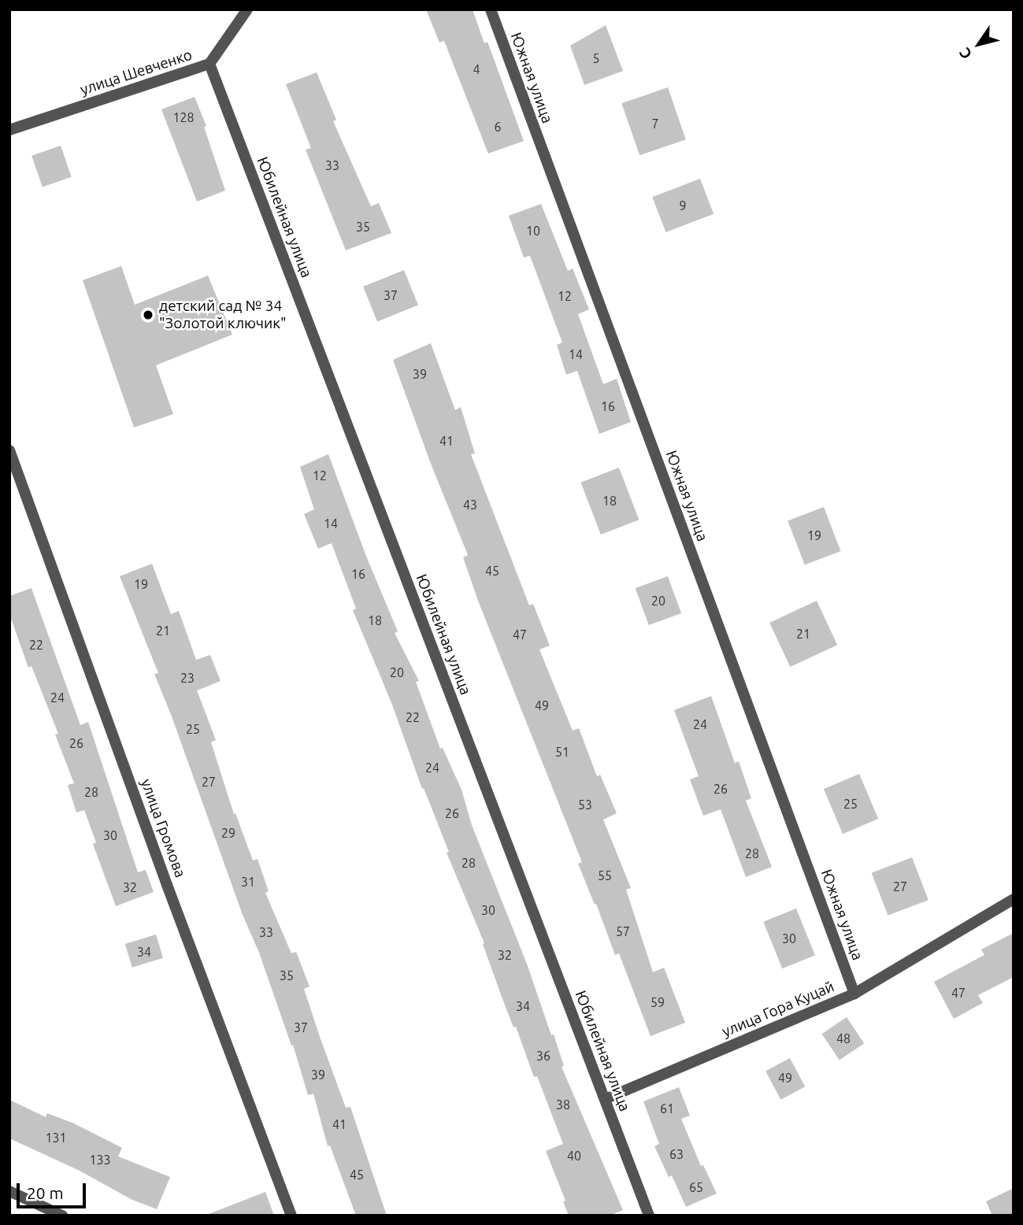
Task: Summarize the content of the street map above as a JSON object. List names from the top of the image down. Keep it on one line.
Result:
{"streets":{"street":["улица Шевченко","Южная улица","Юбилейная улица","улица Громова","улица Гора Куцай"]},"crossings":[["улица Шевченко","Юбилейная улица"],["Южная улица","улица Гора Куцай"],["Юбилейная улица","улица Гора Куцай"]],"places":["детский сад № 34 \"Золотой ключик\""],"house_numbers":["5","4","128","7","6","33","9","35","10","37","12","14","39","16","41","12","18","43","14","19","45","16","19","20","18","21","21","47","22","20","23","24","49","22","24","25","26","51","24","27","26","28","25","53","26","29","30","28","28","55","31","27","32","30","57","33","30","34","32","35","47","59","34","37","48","36","39","49","38","61","41","131","63","40","133","45","65"],"scale_bar":"20 m","north":"bottom left"}
